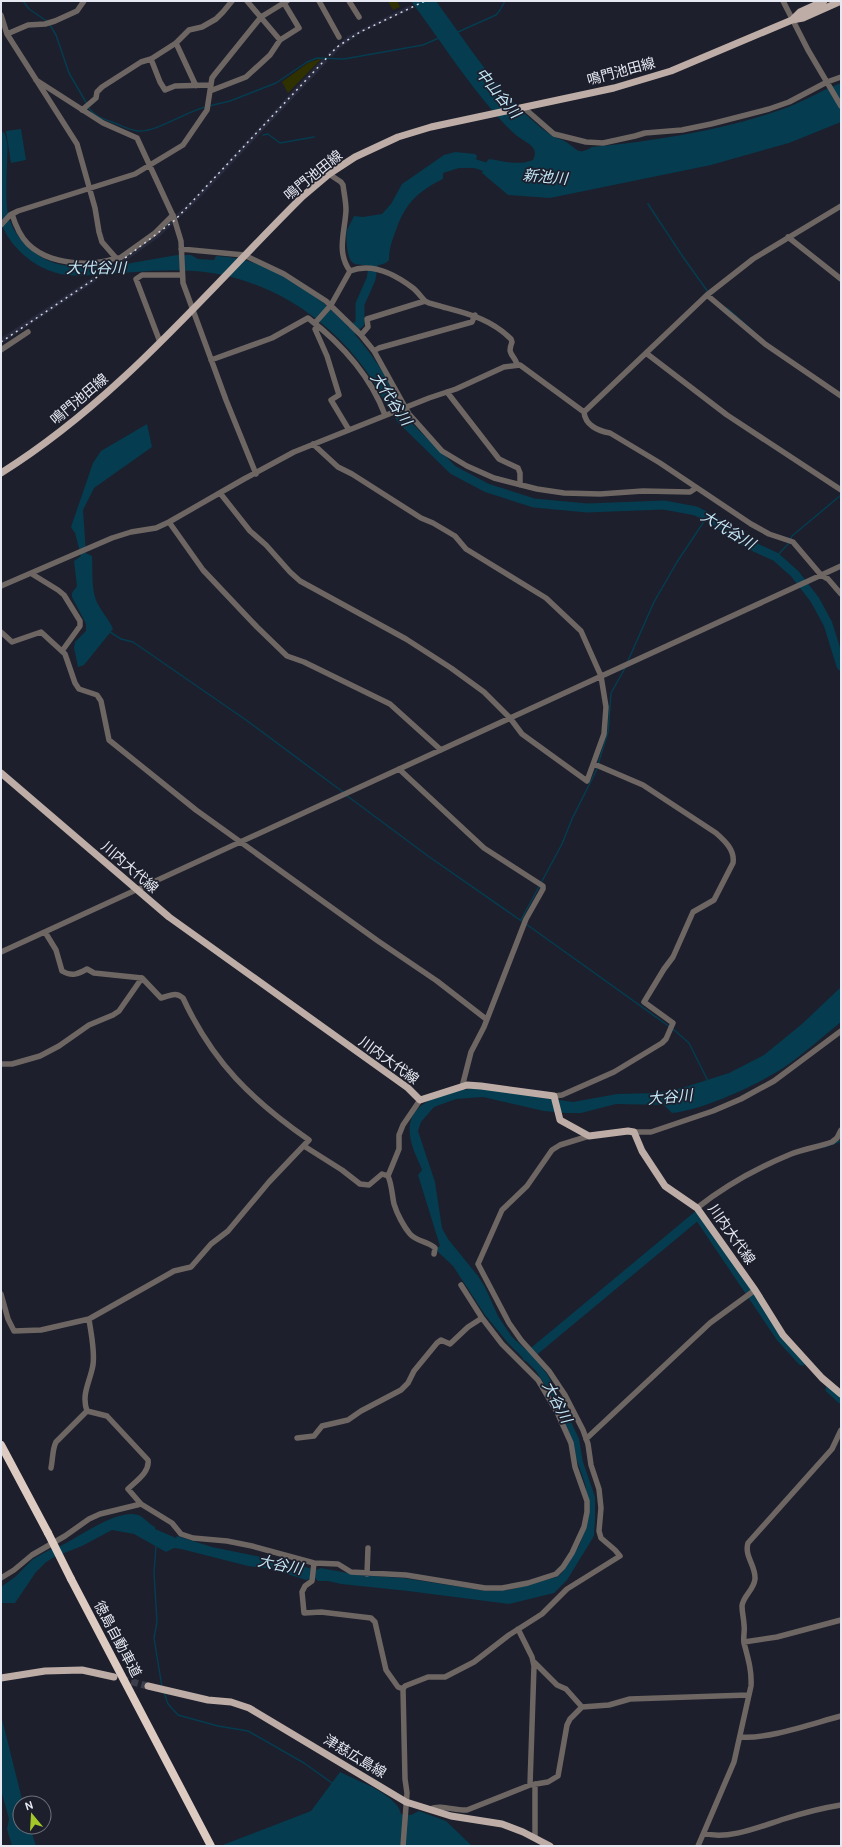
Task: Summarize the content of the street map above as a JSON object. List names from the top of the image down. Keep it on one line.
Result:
{"streets":{"highway":["徳島自動車道"],"main road":["鳴門池田線","川内大代線","津慈広島線"]},"water":["中山谷川","新池川","大代谷川","大谷川"],"north":"top"}
